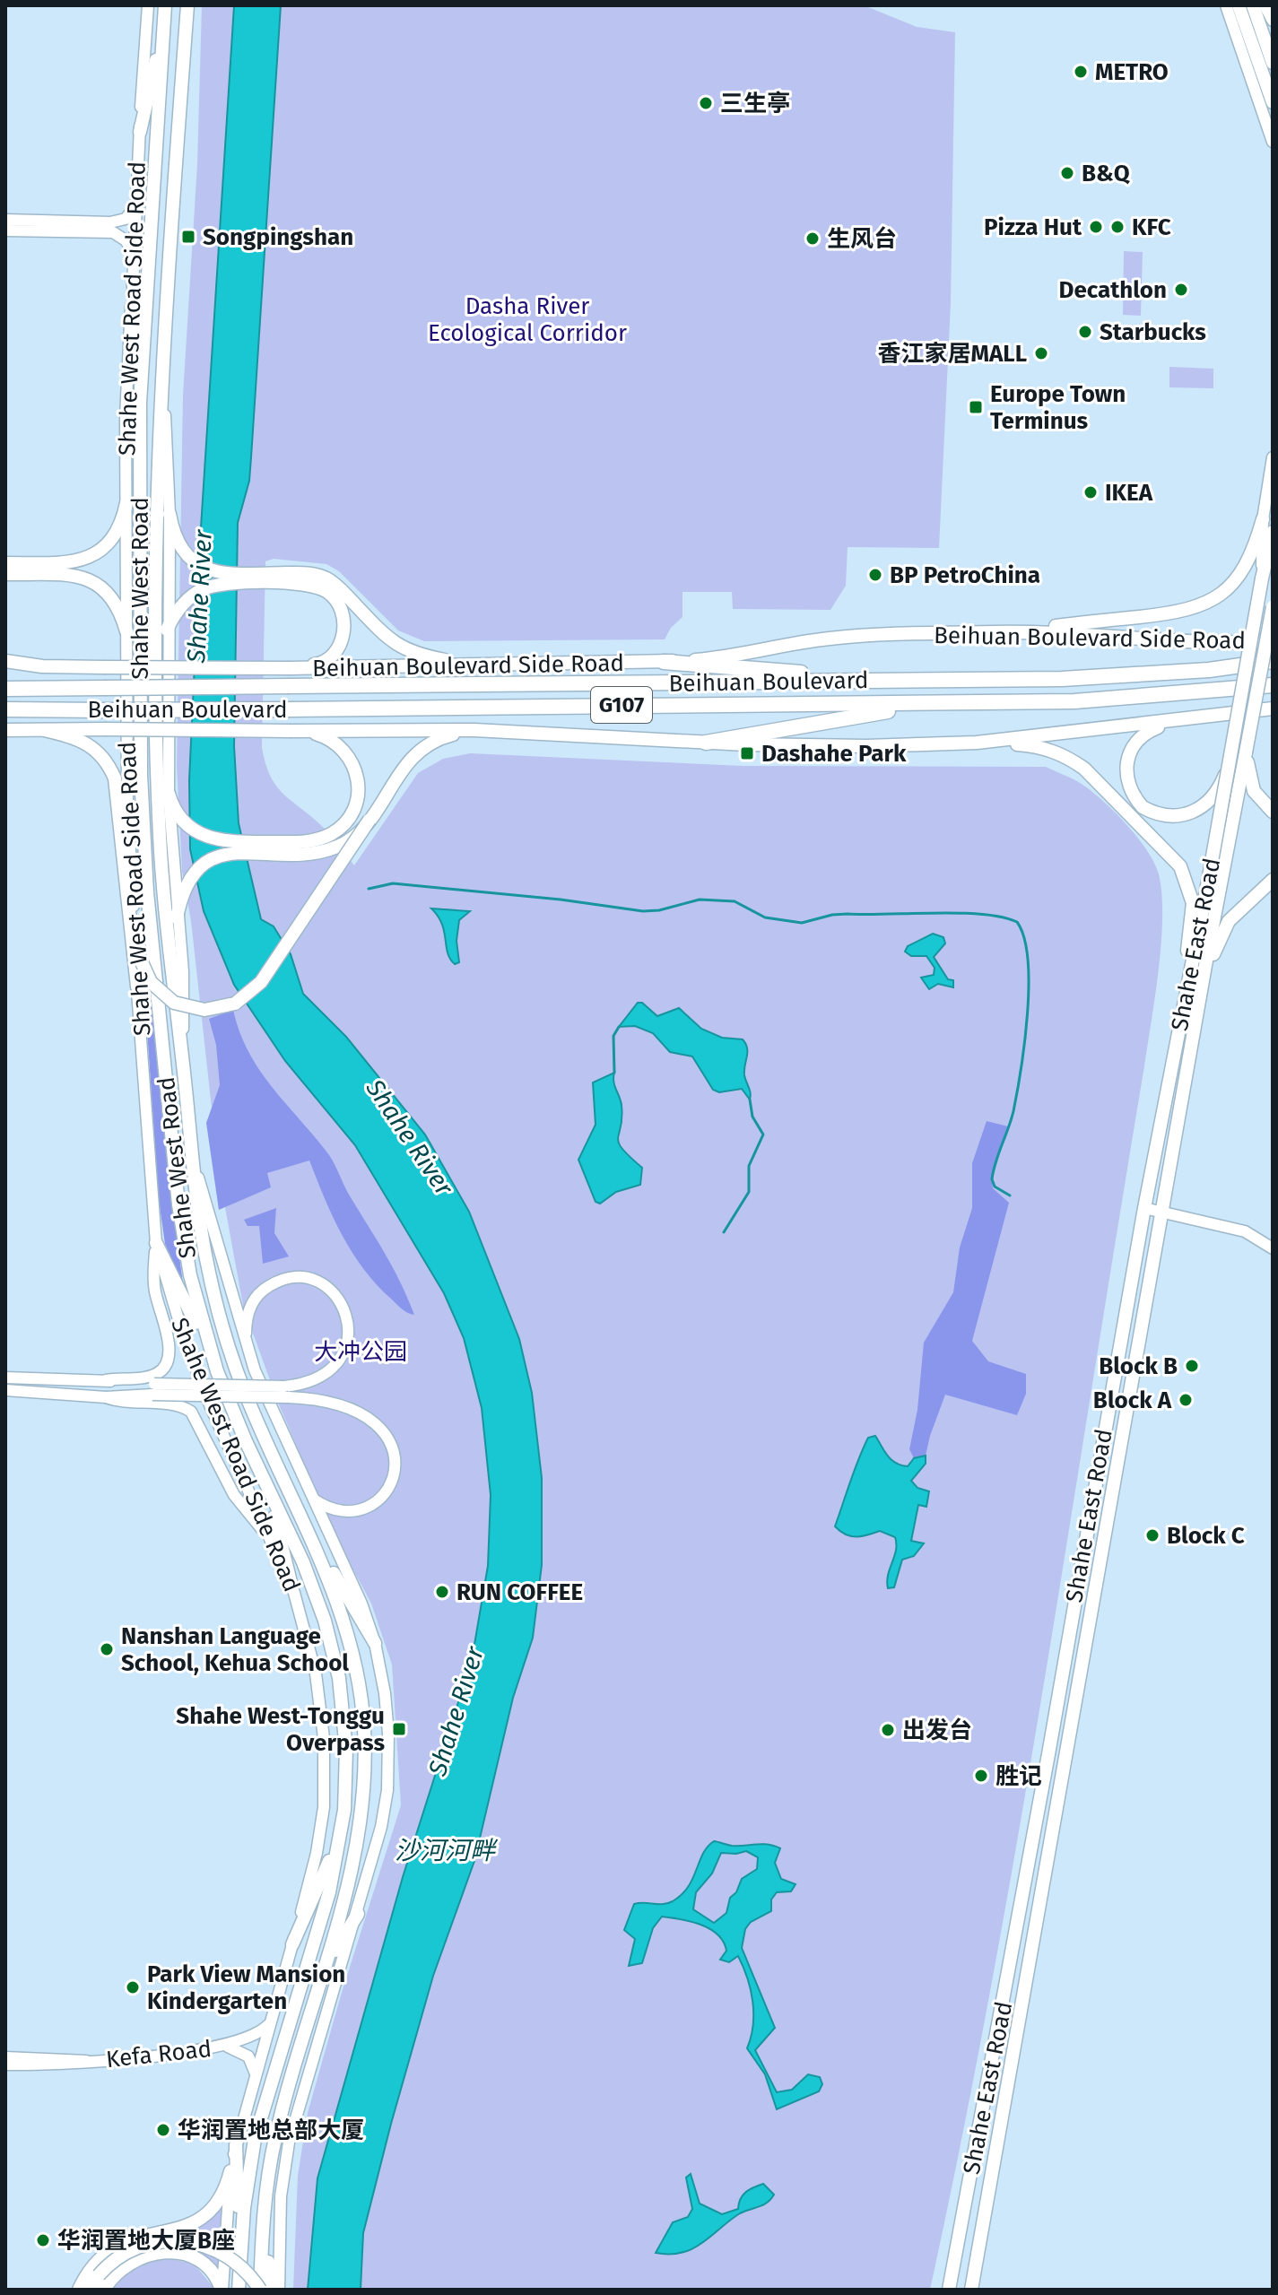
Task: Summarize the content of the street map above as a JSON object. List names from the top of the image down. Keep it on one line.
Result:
{"streets":{"highway":["Beihuan Boulevard","G107"],"main road":["Shahe West Road Side Road","Shahe West Road","Beihuan Boulevard Side Road","Shahe East Road","Kefa Road"]},"crossings":[["Shahe West Road Side Road","Shahe West Road"],["Shahe West Road Side Road","Kefa Road"]],"water":["Shahe River","沙河河畔"],"parks":["Dasha River Ecological Corridor","大冲公园"],"places":{"other":["METRO","三生亭","B&Q","Pizza Hut","KFC","生风台","Decathlon","Starbucks","香江家居MALL","IKEA","BP PetroChina","Block B","Block A","Block C","RUN COFFEE","Nanshan Language School, Kehua School","出发台","胜记","Park View Mansion Kindergarten","华润置地总部大厦","华润置地大厦B座"],"transit":["Songpingshan","Europe Town Terminus","Dashahe Park","Shahe West-Tonggu Overpass"]}}
